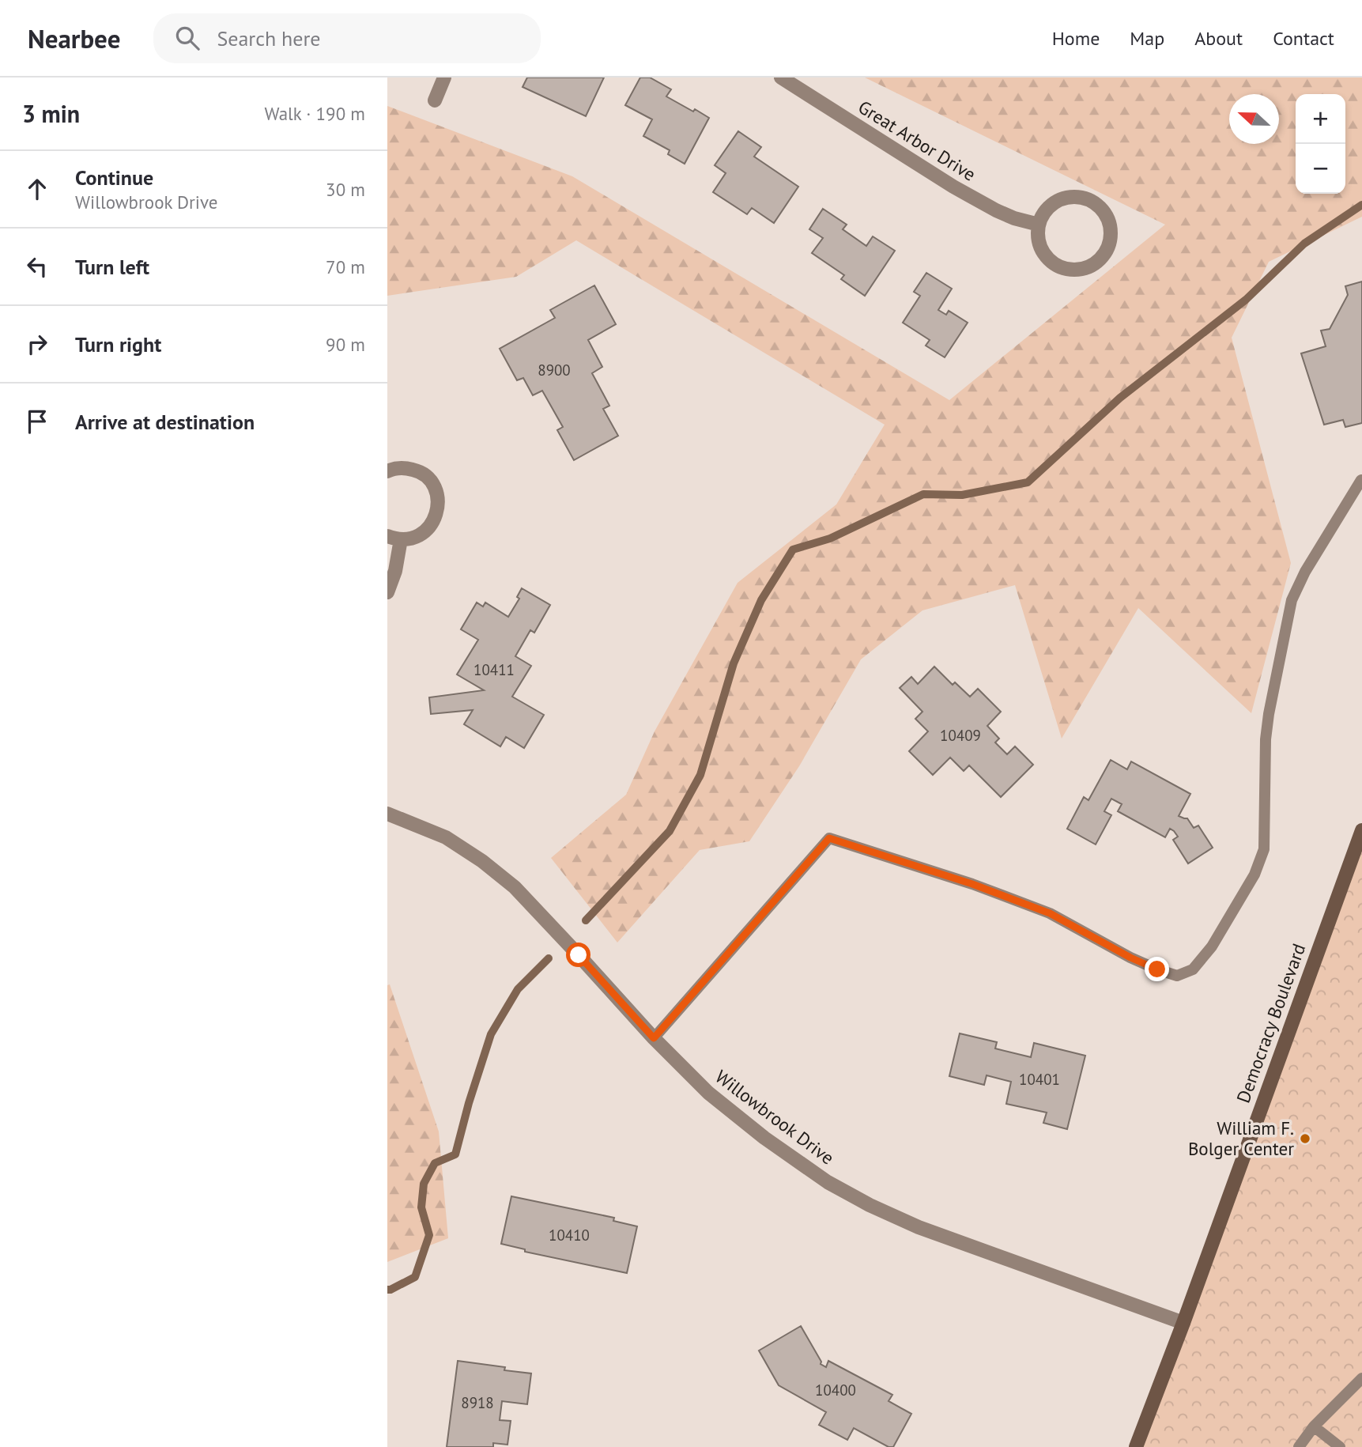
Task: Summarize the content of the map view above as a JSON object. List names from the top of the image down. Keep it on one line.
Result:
{"streets":{"main road":["Democracy Boulevard"],"street":["Great Arbor Drive","Willowbrook Drive"]},"crossings":[["Democracy Boulevard","Willowbrook Drive"]],"places":["William F. Bolger Center"],"house_numbers":["8900","10411","10409","10401","10410","10400","8918"],"north":"left","page":{"header":"Nearbee","search":"Search here","nav":["Home","Map","About","Contact"],"heading":["3 min","Walk · 190 m"],"map_buttons":["+","−"],"list":[["Continue","Willowbrook Drive","30 m"],["Turn left","70 m"],["Turn right","90 m"],"Arrive at destination"]}}
